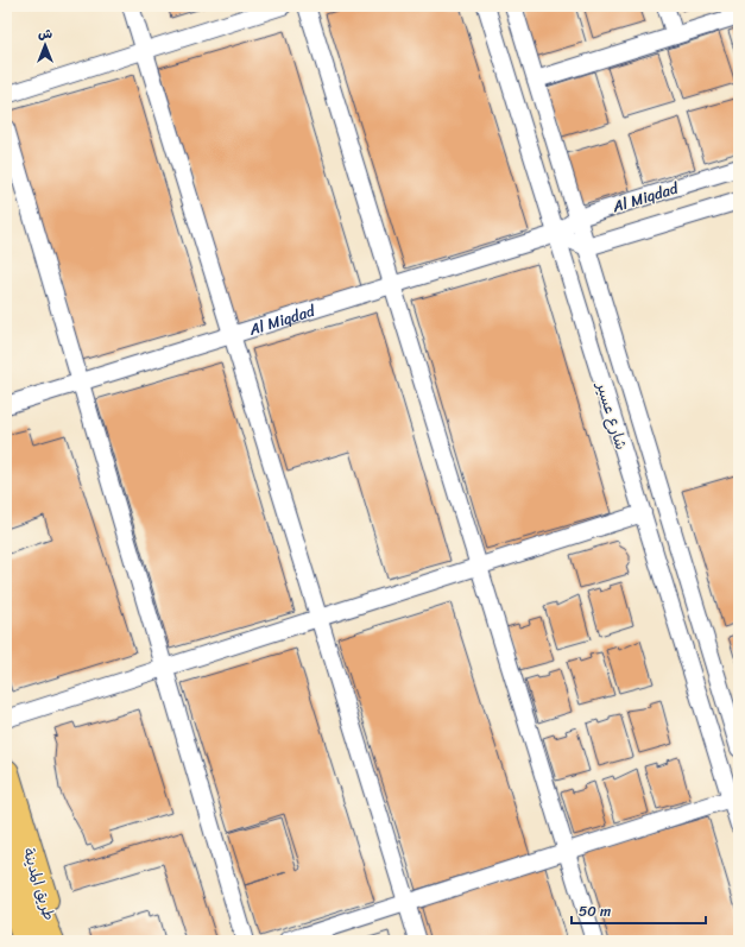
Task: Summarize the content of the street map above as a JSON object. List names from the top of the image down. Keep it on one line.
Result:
{"streets":{"main road":["طريق المدينة"],"street":["Al Miqdad","شارع عسير"]},"crossings":[["Al Miqdad","شارع عسير"]],"scale_bar":"50 m","north":"top"}
